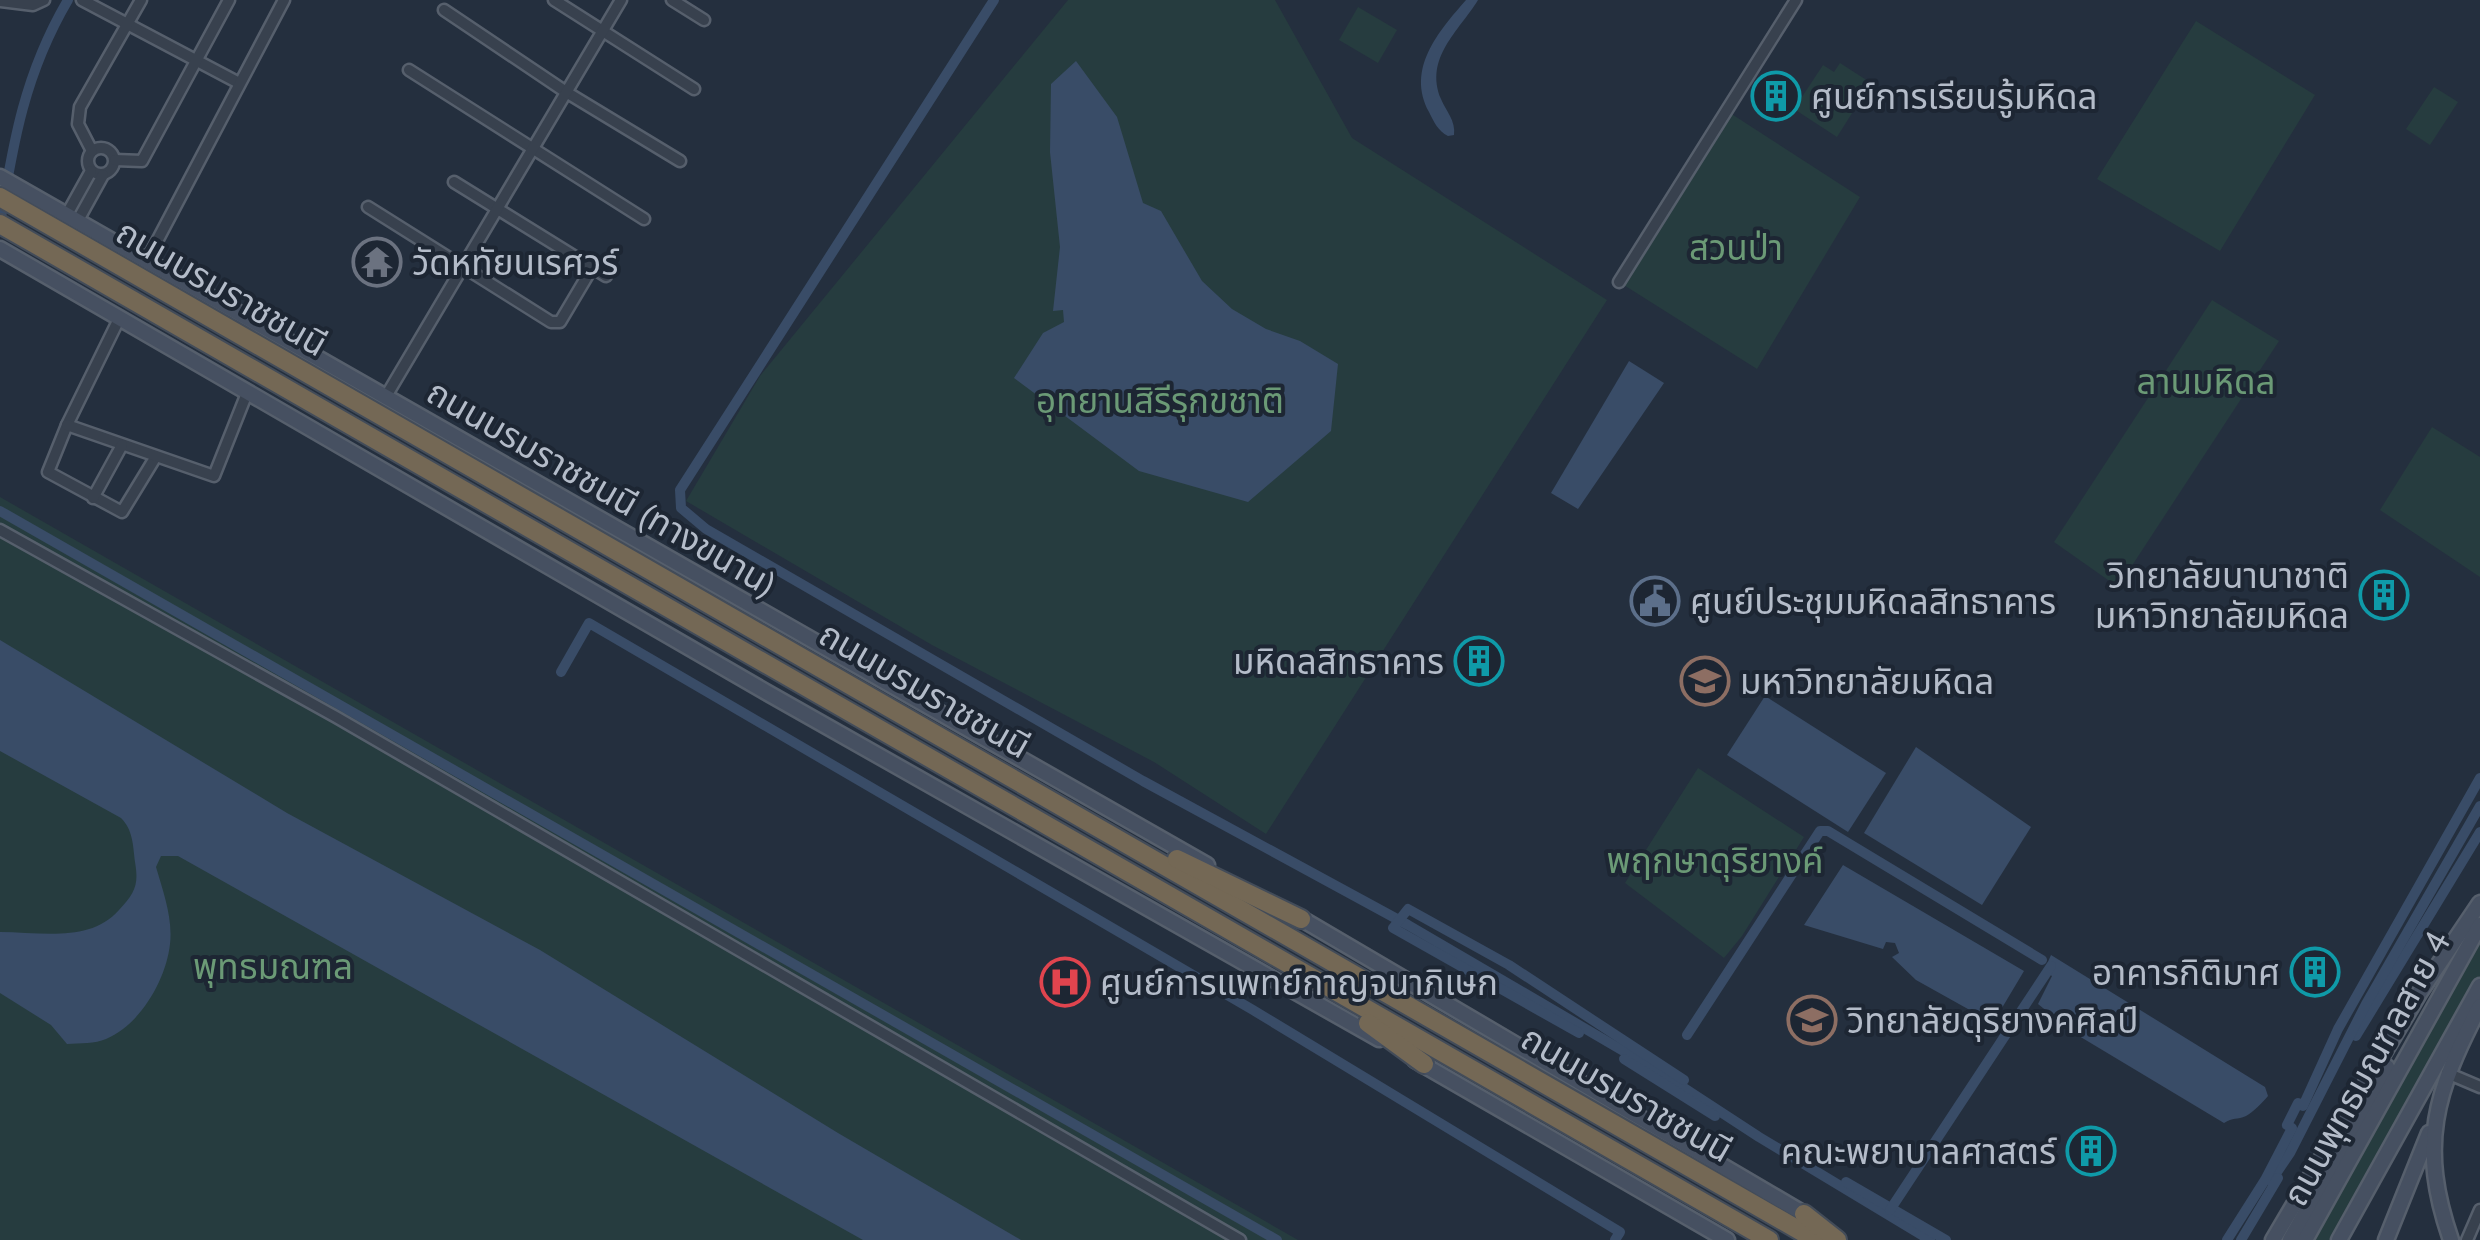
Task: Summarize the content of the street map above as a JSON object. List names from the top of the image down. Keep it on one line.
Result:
{"streets":{"highway":["ถนนบรมราชชนนี"],"main road":["ถนนบรมราชชนนี (ทางขนาน)","ถนนพุทธมณฑลสาย 4"]},"crossings":[["ถนนบรมราชชนนี","ถนนบรมราชชนนี (ทางขนาน)"]],"parks":["สวนป่า","ลานมหิดล","อุทยานสิรีรุกขชาติ","พฤกษาดุริยางค์","พุทธมณฑล"],"places":{"building":["ศูนย์การเรียนรู้มหิดล","วิทยาลัยนานาชาติ มหาวิทยาลัยมหิดล","มหิดลสิทธาคาร","อาคารกิติมาศ","คณะพยาบาลศาสตร์"],"temple":["วัดหทัยนเรศวร์"],"public building":["ศูนย์ประชุมมหิดลสิทธาคาร"],"school or university":["มหาวิทยาลัยมหิดล","วิทยาลัยดุริยางคศิลป์"],"hospital":["ศูนย์การแพทย์กาญจนาภิเษก"]}}
